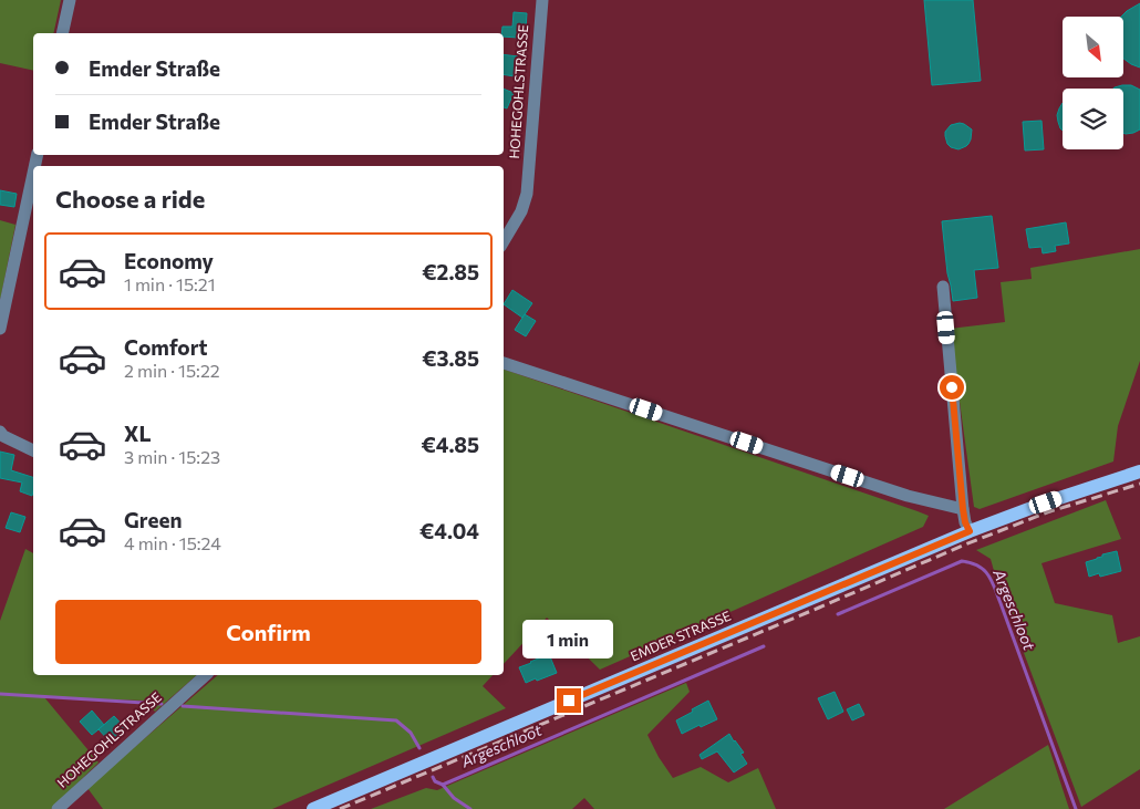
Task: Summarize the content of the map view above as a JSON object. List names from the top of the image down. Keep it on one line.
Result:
{"streets":{"main road":["EMDER STRASSE"],"street":["HOHEGOHLSTRASSE"]},"water":["Argeschloot"],"north":"bottom right","page":{"banner":["Emder Straße","Emder Straße"],"heading":"Choose a ride","list":[{"name":"Economy","note":"1 min · 15:21","value":"€2.85"},{"name":"Comfort","note":"2 min · 15:22","value":"€3.85"},{"name":"XL","note":"3 min · 15:23","value":"€4.85"},{"name":"Green","note":"4 min · 15:24","value":"€4.04"}],"buttons":"Confirm","bubble":"1 min"}}
